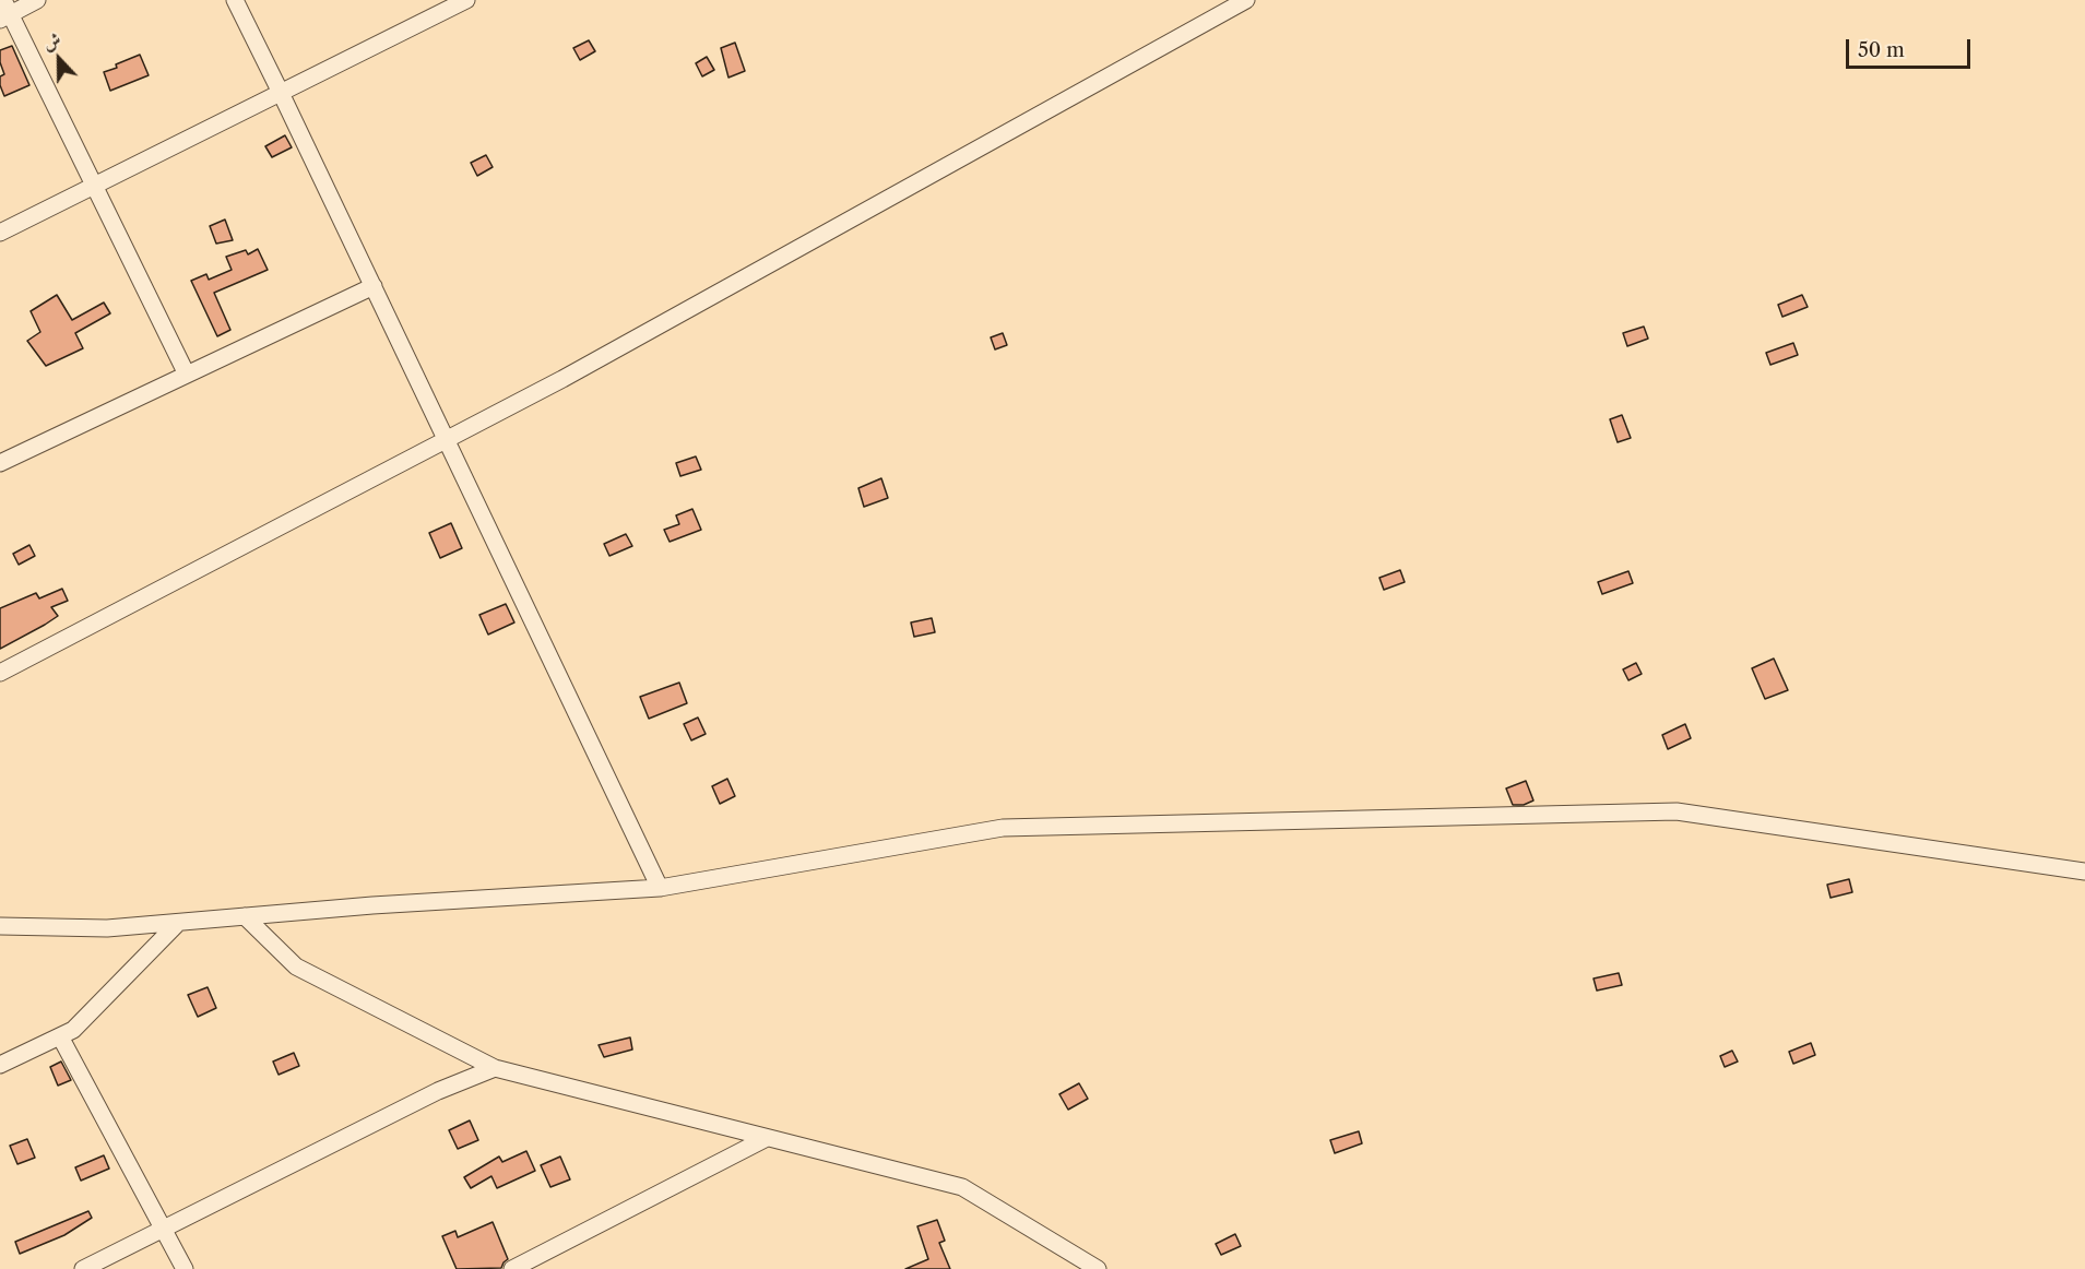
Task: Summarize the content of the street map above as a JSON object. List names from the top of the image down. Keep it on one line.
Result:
{"scale_bar":"50 m","north":"top"}
